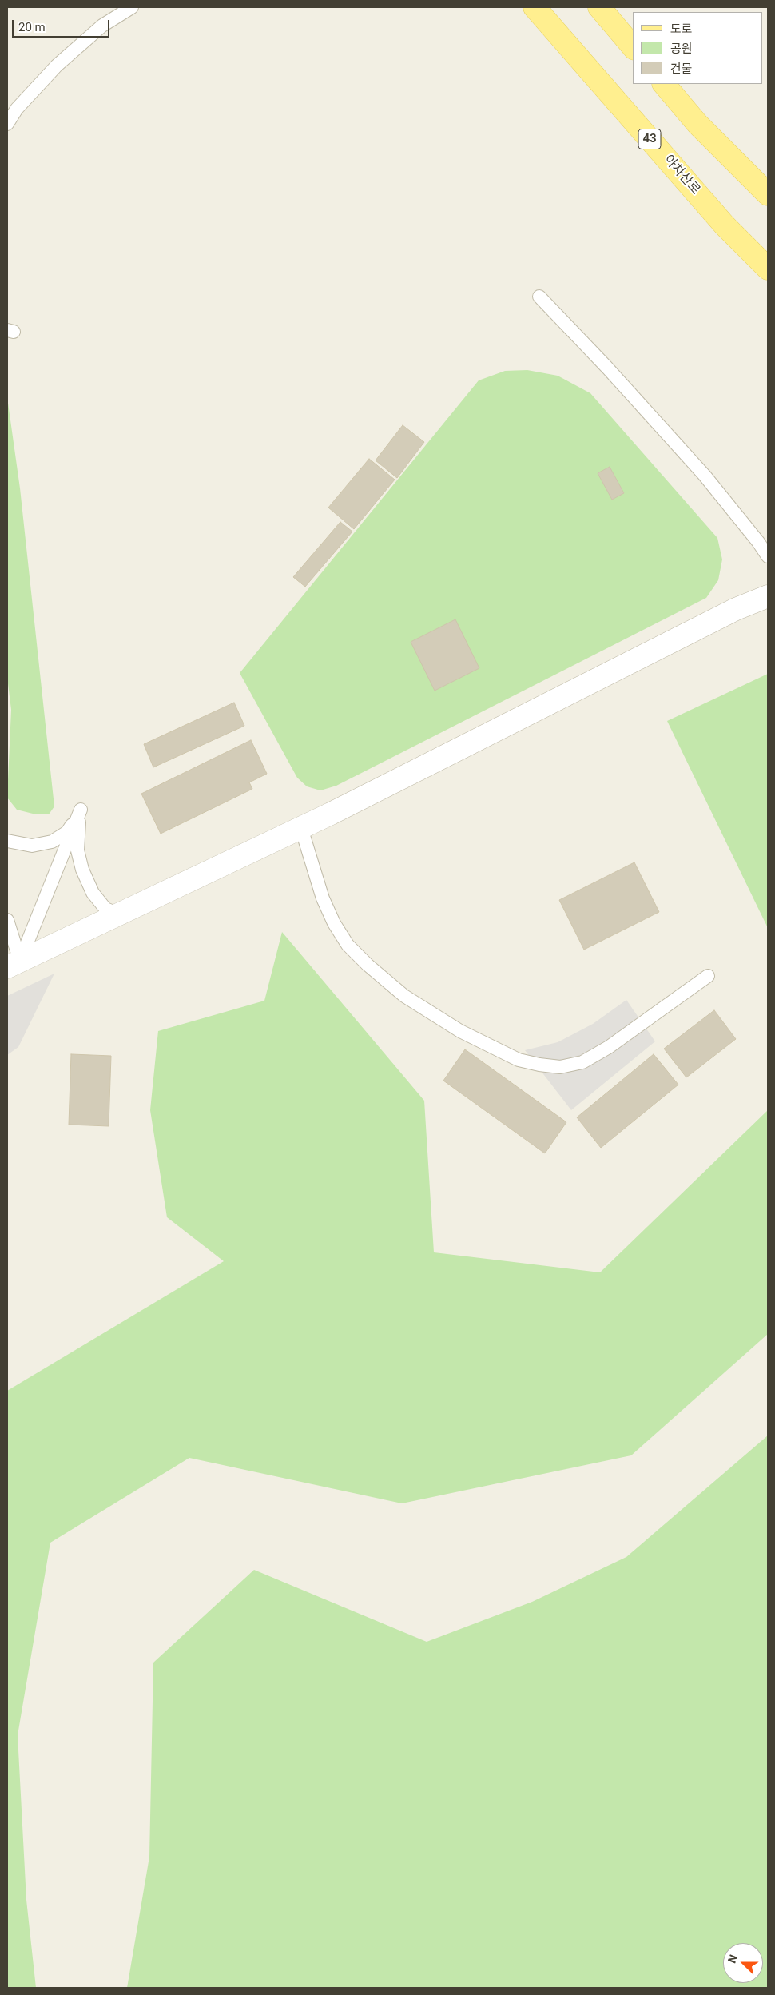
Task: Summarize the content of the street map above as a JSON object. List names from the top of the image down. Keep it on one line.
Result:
{"streets":{"main road":["43","아차산로"]},"legend":["도로","공원","건물"],"scale_bar":"20 m","north":"left"}
